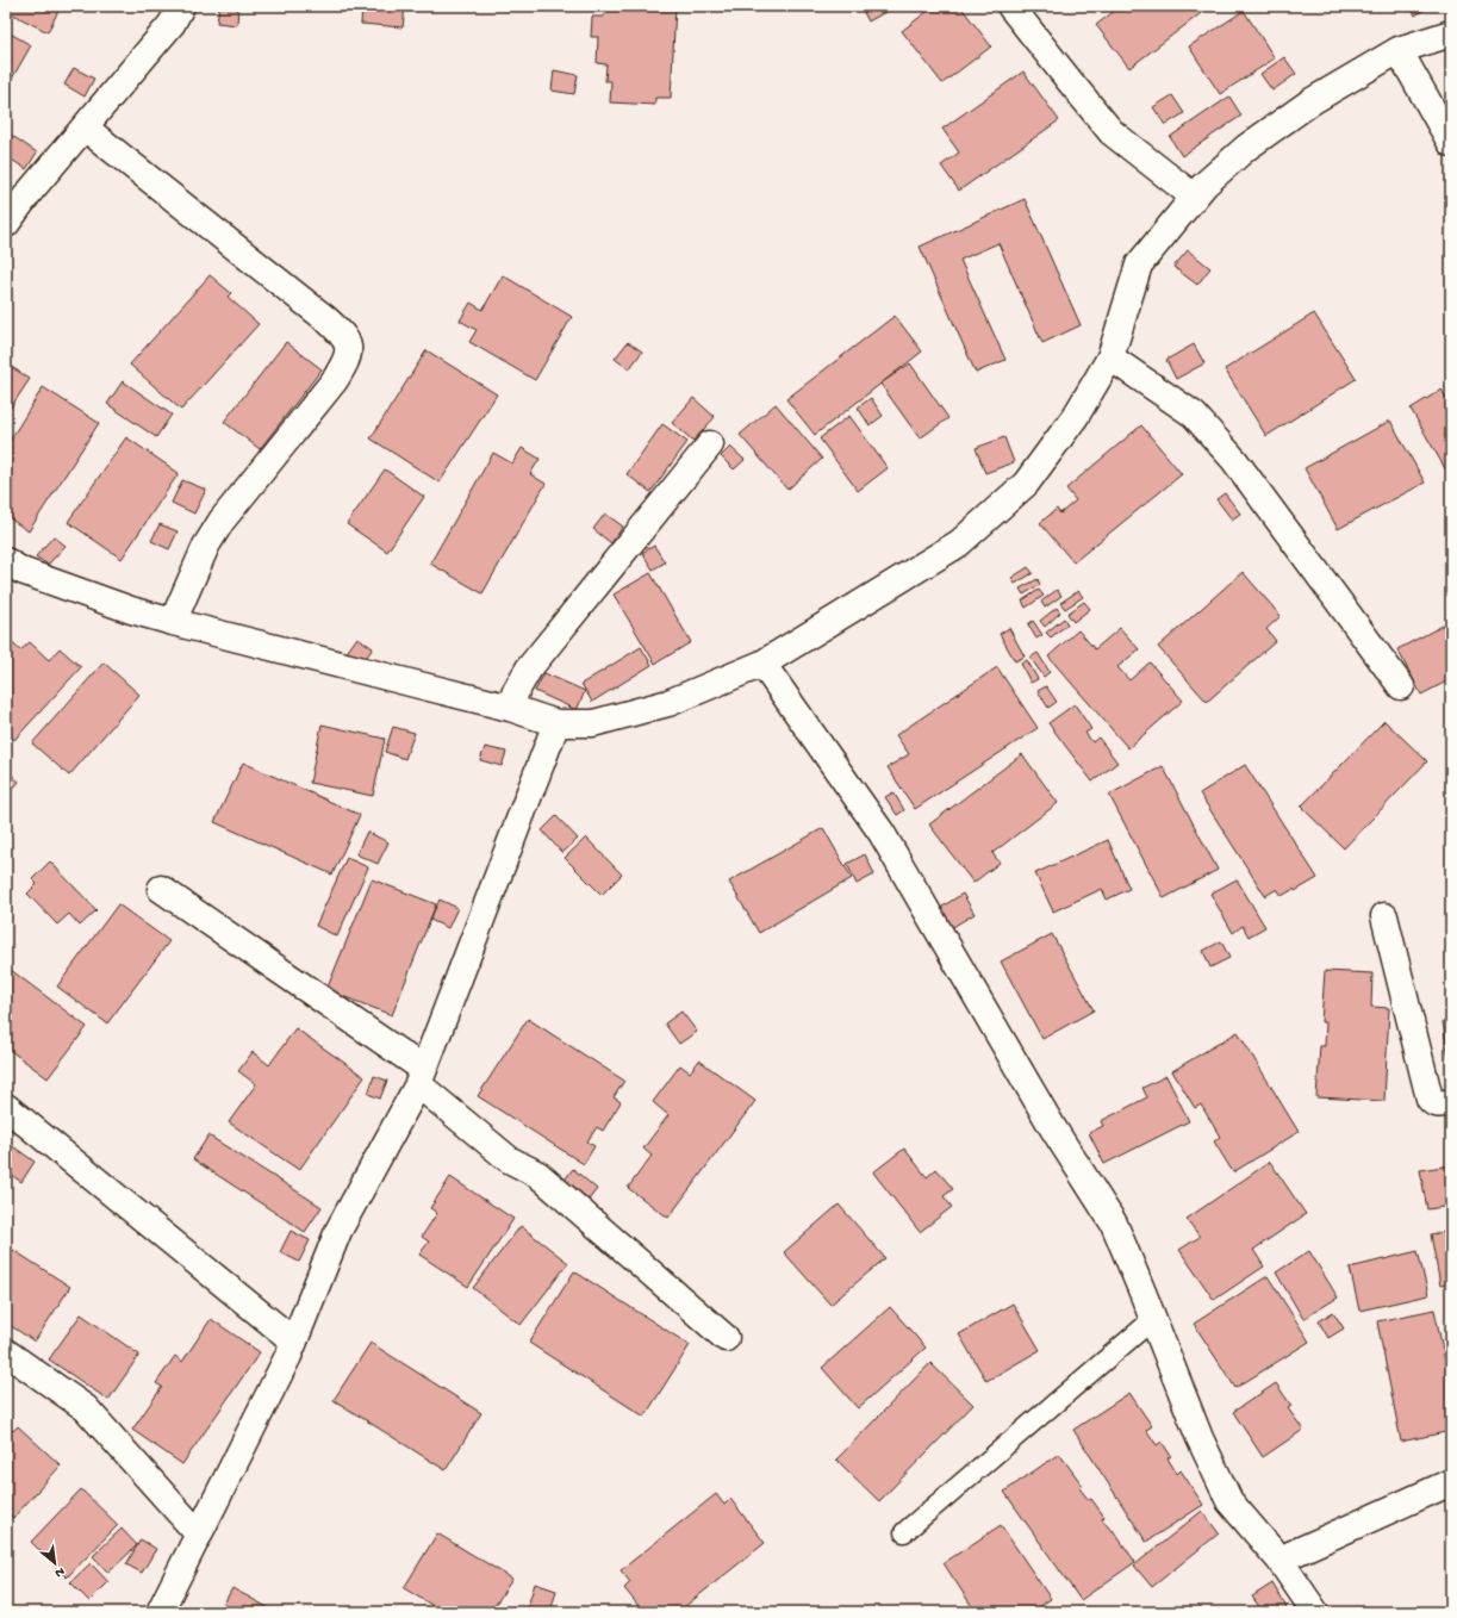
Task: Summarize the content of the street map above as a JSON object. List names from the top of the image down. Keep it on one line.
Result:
{"north":"bottom right"}
